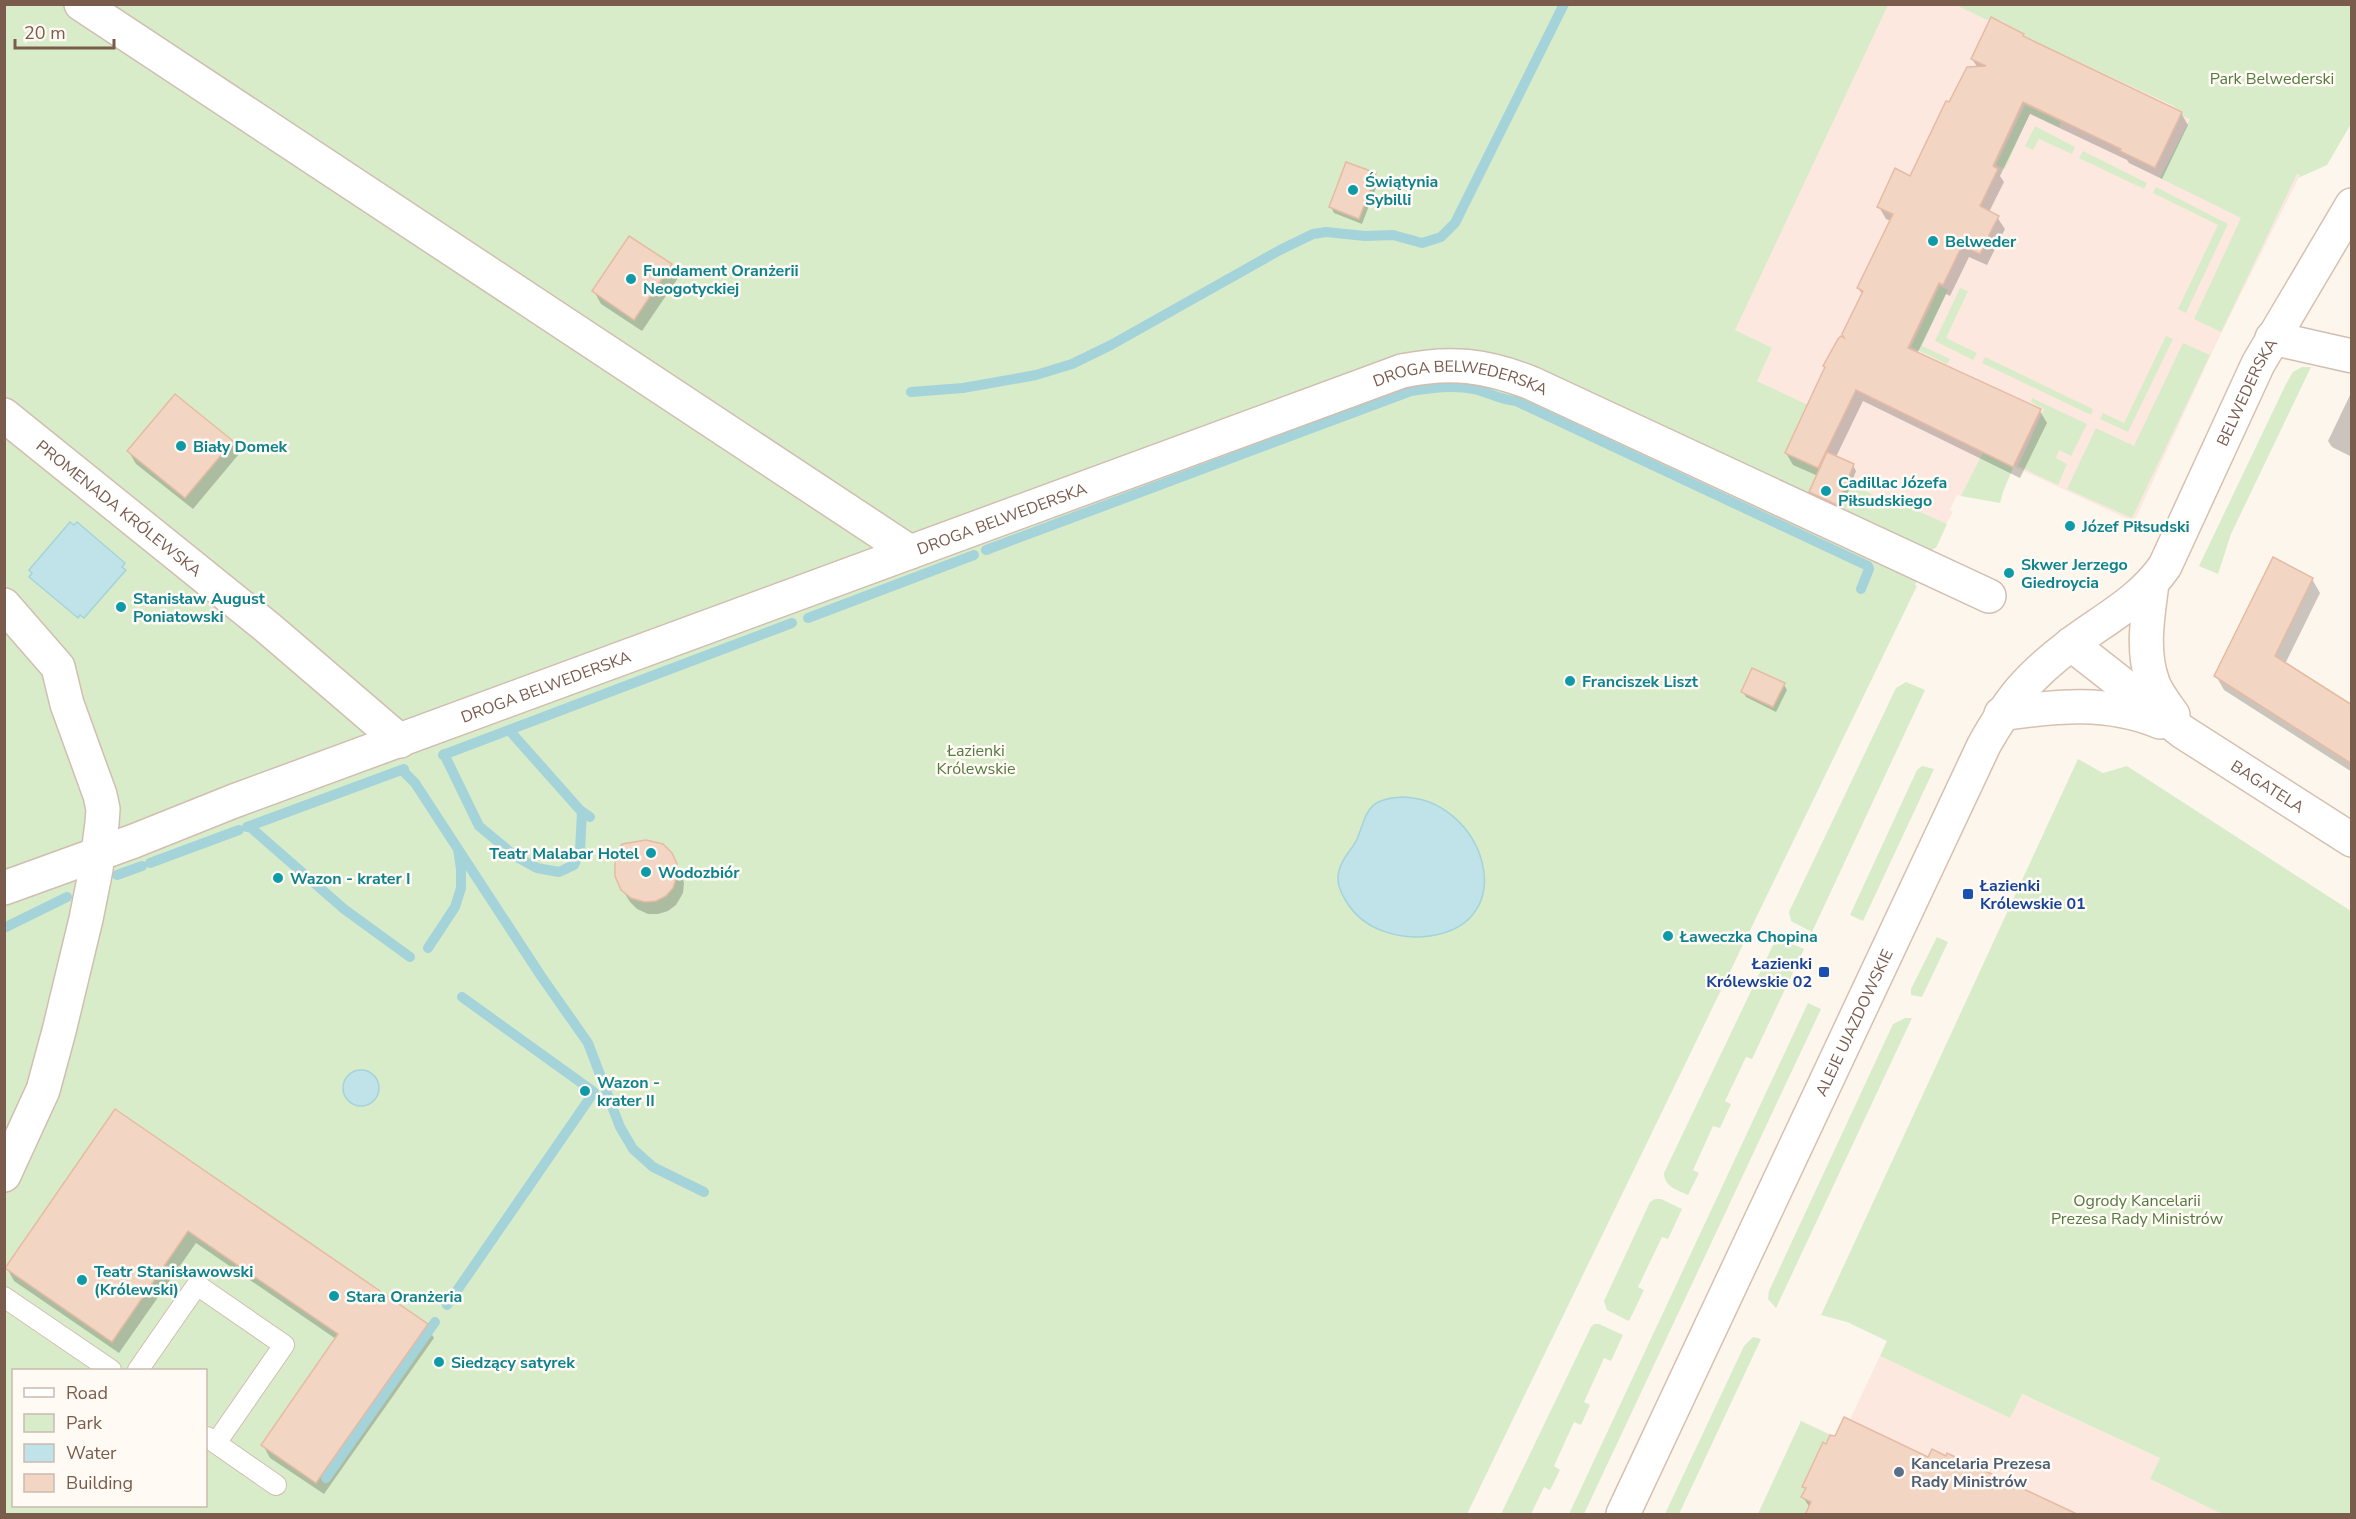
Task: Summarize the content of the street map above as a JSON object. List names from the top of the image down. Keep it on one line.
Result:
{"streets":{"street":["DROGA BELWEDERSKA","BELWEDERSKA","PROMENADA KRÓLEWSKA","BAGATELA","ALEJE UJAZDOWSKIE"]},"crossings":[["DROGA BELWEDERSKA","PROMENADA KRÓLEWSKA"],["BELWEDERSKA","ALEJE UJAZDOWSKIE"],["BAGATELA","ALEJE UJAZDOWSKIE"]],"parks":["Park Belwederski","Łazienki Królewskie","Ogrody Kancelarii Prezesa Rady Ministrów"],"places":{"other":["Świątynia Sybilli","Belweder","Fundament Oranżerii Neogotyckiej","Biały Domek","Cadillac Józefa Piłsudskiego","Józef Piłsudski","Skwer Jerzego Giedroycia","Stanisław August Poniatowski","Franciszek Liszt","Teatr Malabar Hotel","Wodozbiór","Wazon - krater I","Ławeczka Chopina","Wazon - krater II","Teatr Stanisławowski (Królewski)","Stara Oranżeria","Siedzący satyrek","Kancelaria Prezesa Rady Ministrów"],"transit":["Łazienki Królewskie 01","Łazienki Królewskie 02"]},"legend":["Road","Park","Water","Building"],"scale_bar":"20 m"}
